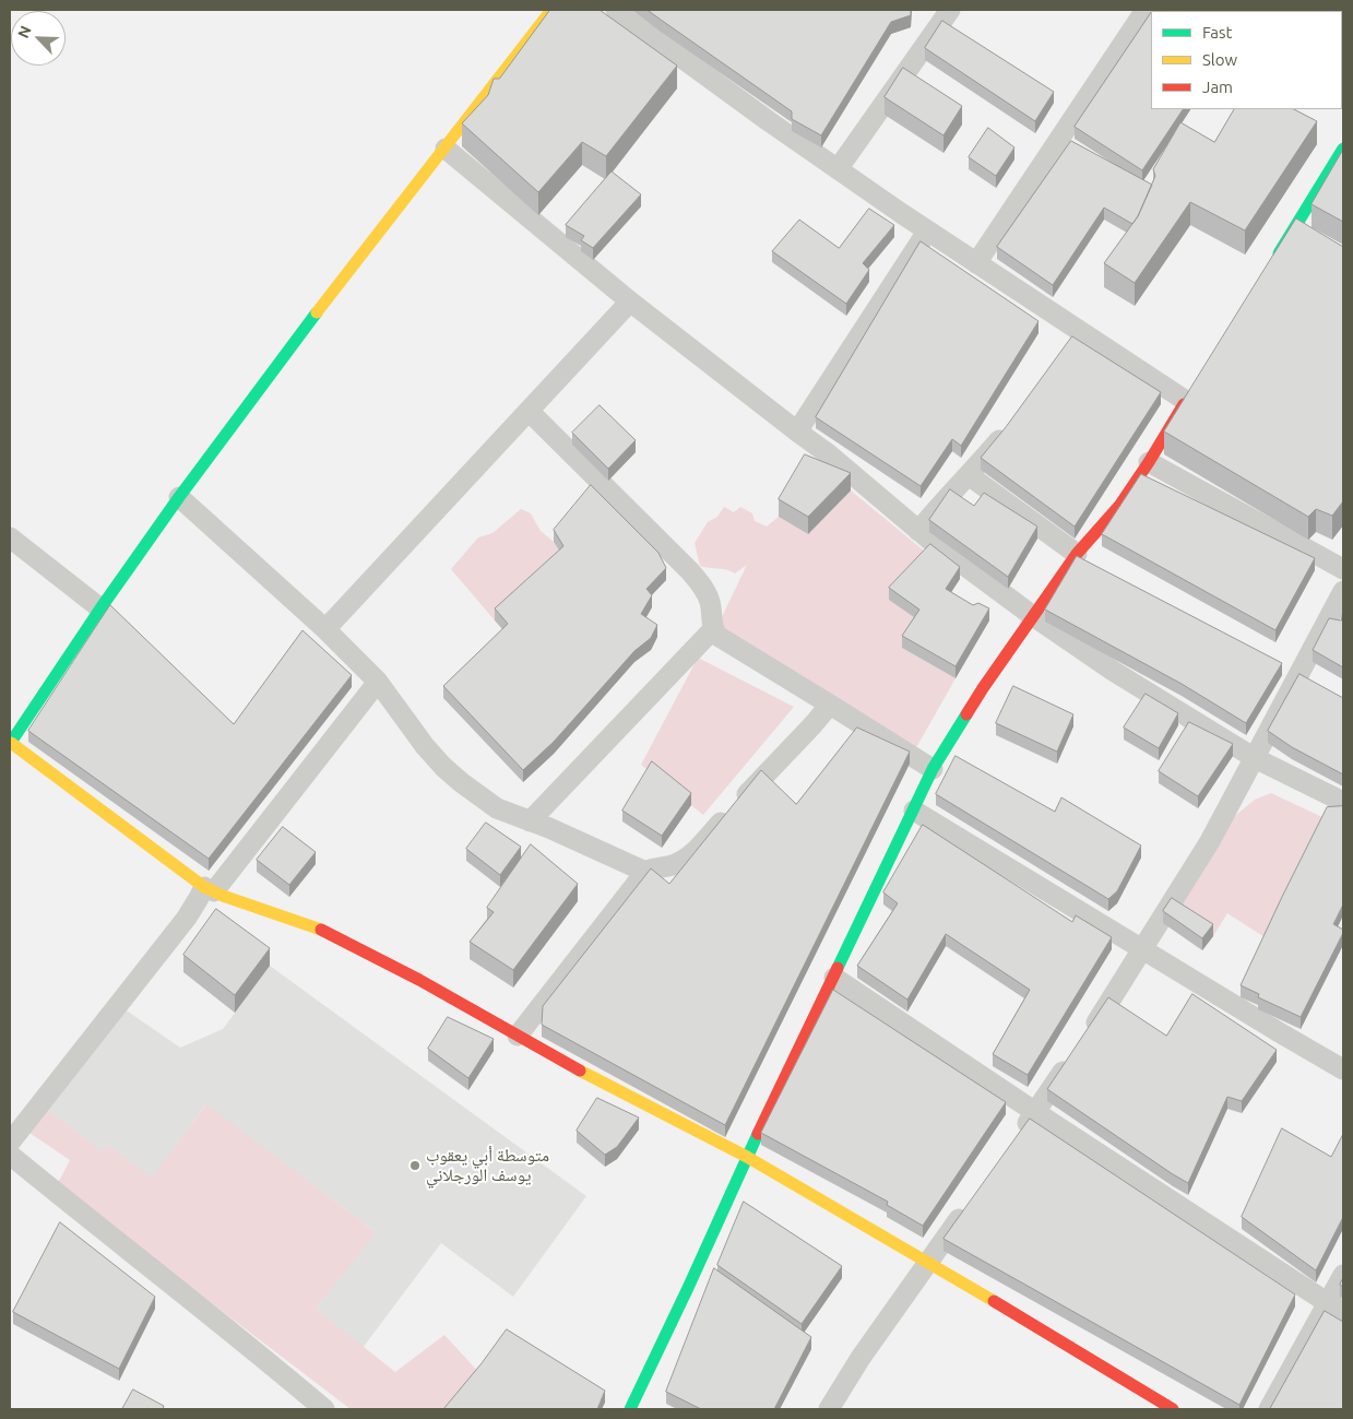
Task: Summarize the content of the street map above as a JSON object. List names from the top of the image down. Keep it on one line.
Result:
{"places":["متوسطة أبي يعقوب يوسف الورجلاني"],"legend":["Fast","Slow","Jam"],"north":"top left"}
